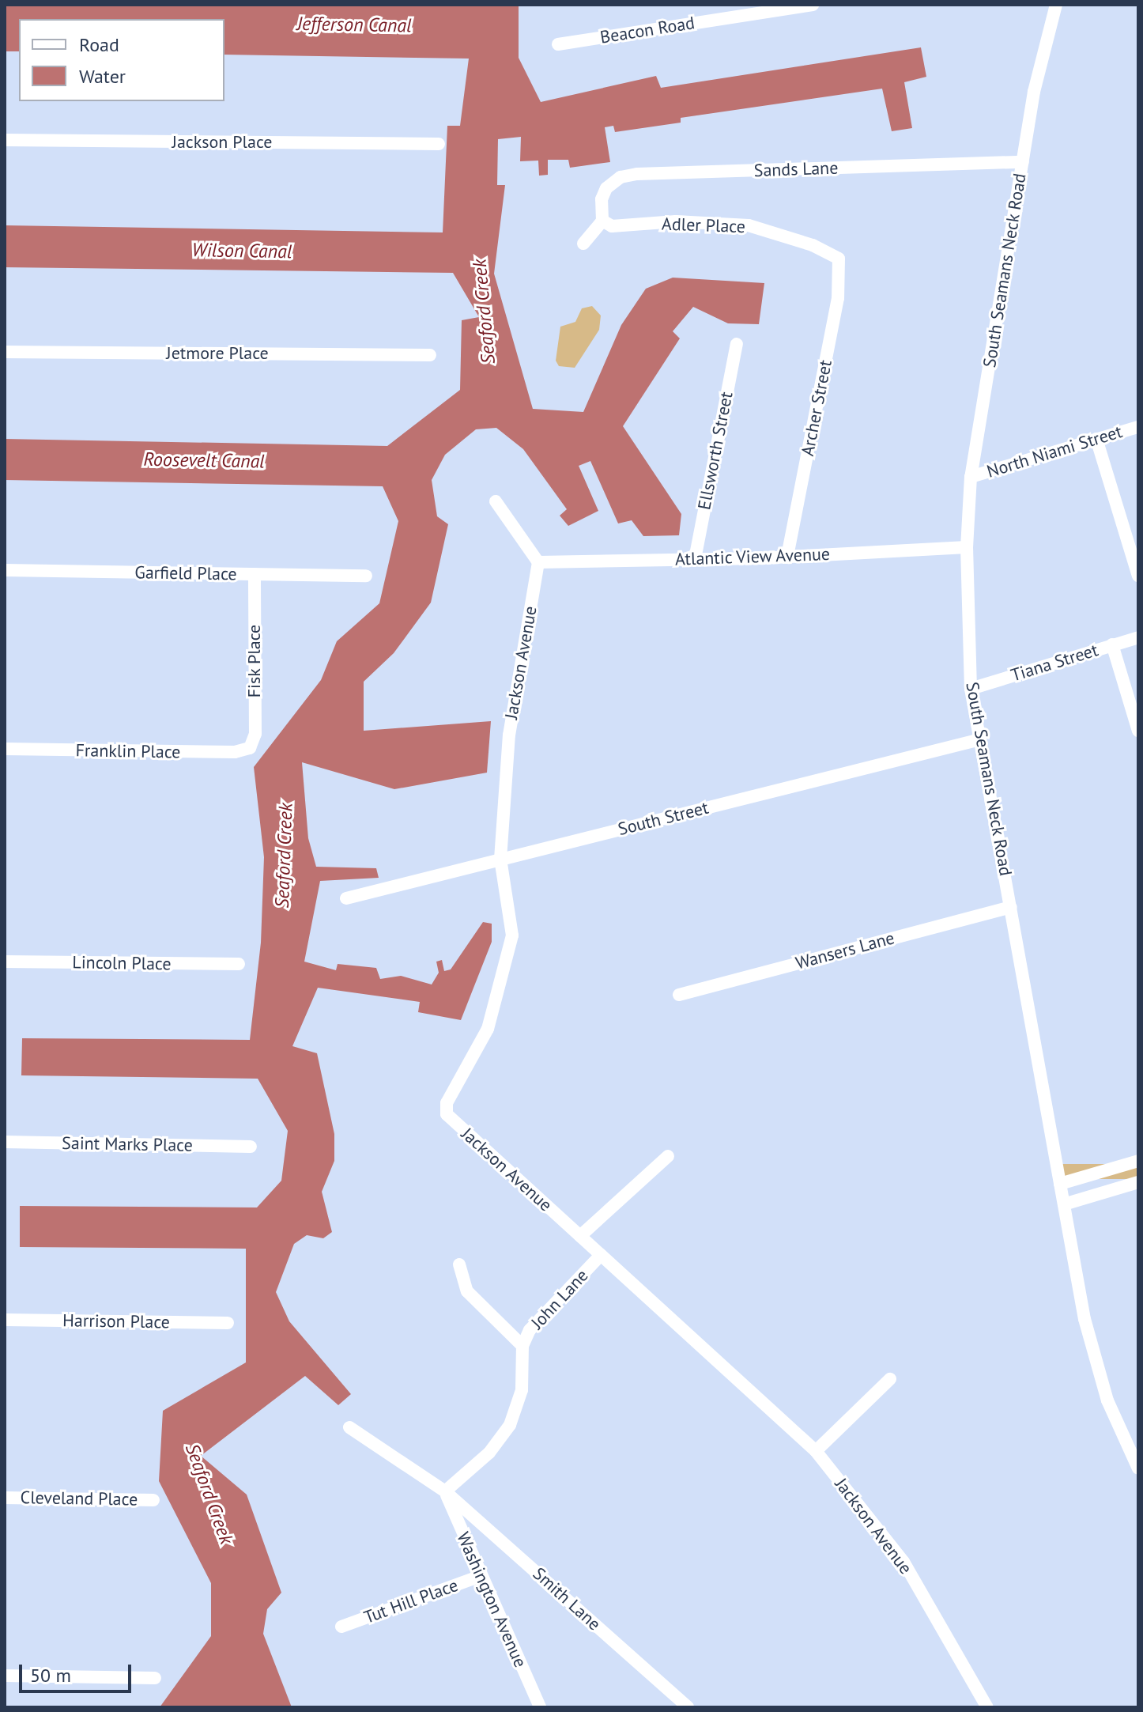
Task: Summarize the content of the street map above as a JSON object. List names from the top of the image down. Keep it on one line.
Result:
{"streets":{"street":["Beacon Road","Jackson Place","Sands Lane","Adler Place","South Seamans Neck Road","Jetmore Place","Archer Street","Ellsworth Street","North Niami Street","Atlantic View Avenue","Garfield Place","Fisk Place","Jackson Avenue","Tiana Street","Franklin Place","South Street","Wansers Lane","Lincoln Place","Saint Marks Place","John Lane","Harrison Place","Cleveland Place","Smith Lane","Washington Avenue","Tut Hill Place"]},"crossings":[["Sands Lane","Adler Place"],["Sands Lane","South Seamans Neck Road"],["Adler Place","Archer Street"],["South Seamans Neck Road","North Niami Street"],["South Seamans Neck Road","Atlantic View Avenue"],["South Seamans Neck Road","Tiana Street"],["South Seamans Neck Road","South Street"],["South Seamans Neck Road","Wansers Lane"],["Archer Street","Atlantic View Avenue"],["Ellsworth Street","Atlantic View Avenue"],["Atlantic View Avenue","Jackson Avenue"],["Garfield Place","Fisk Place"],["Fisk Place","Franklin Place"],["Jackson Avenue","South Street"],["Jackson Avenue","John Lane"],["John Lane","Smith Lane"],["John Lane","Washington Avenue"],["Smith Lane","Washington Avenue"],["Washington Avenue","Tut Hill Place"]],"water":["Jefferson Canal","Wilson Canal","Seaford Creek","Roosevelt Canal"],"legend":["Road","Water"],"scale_bar":"50 m"}
